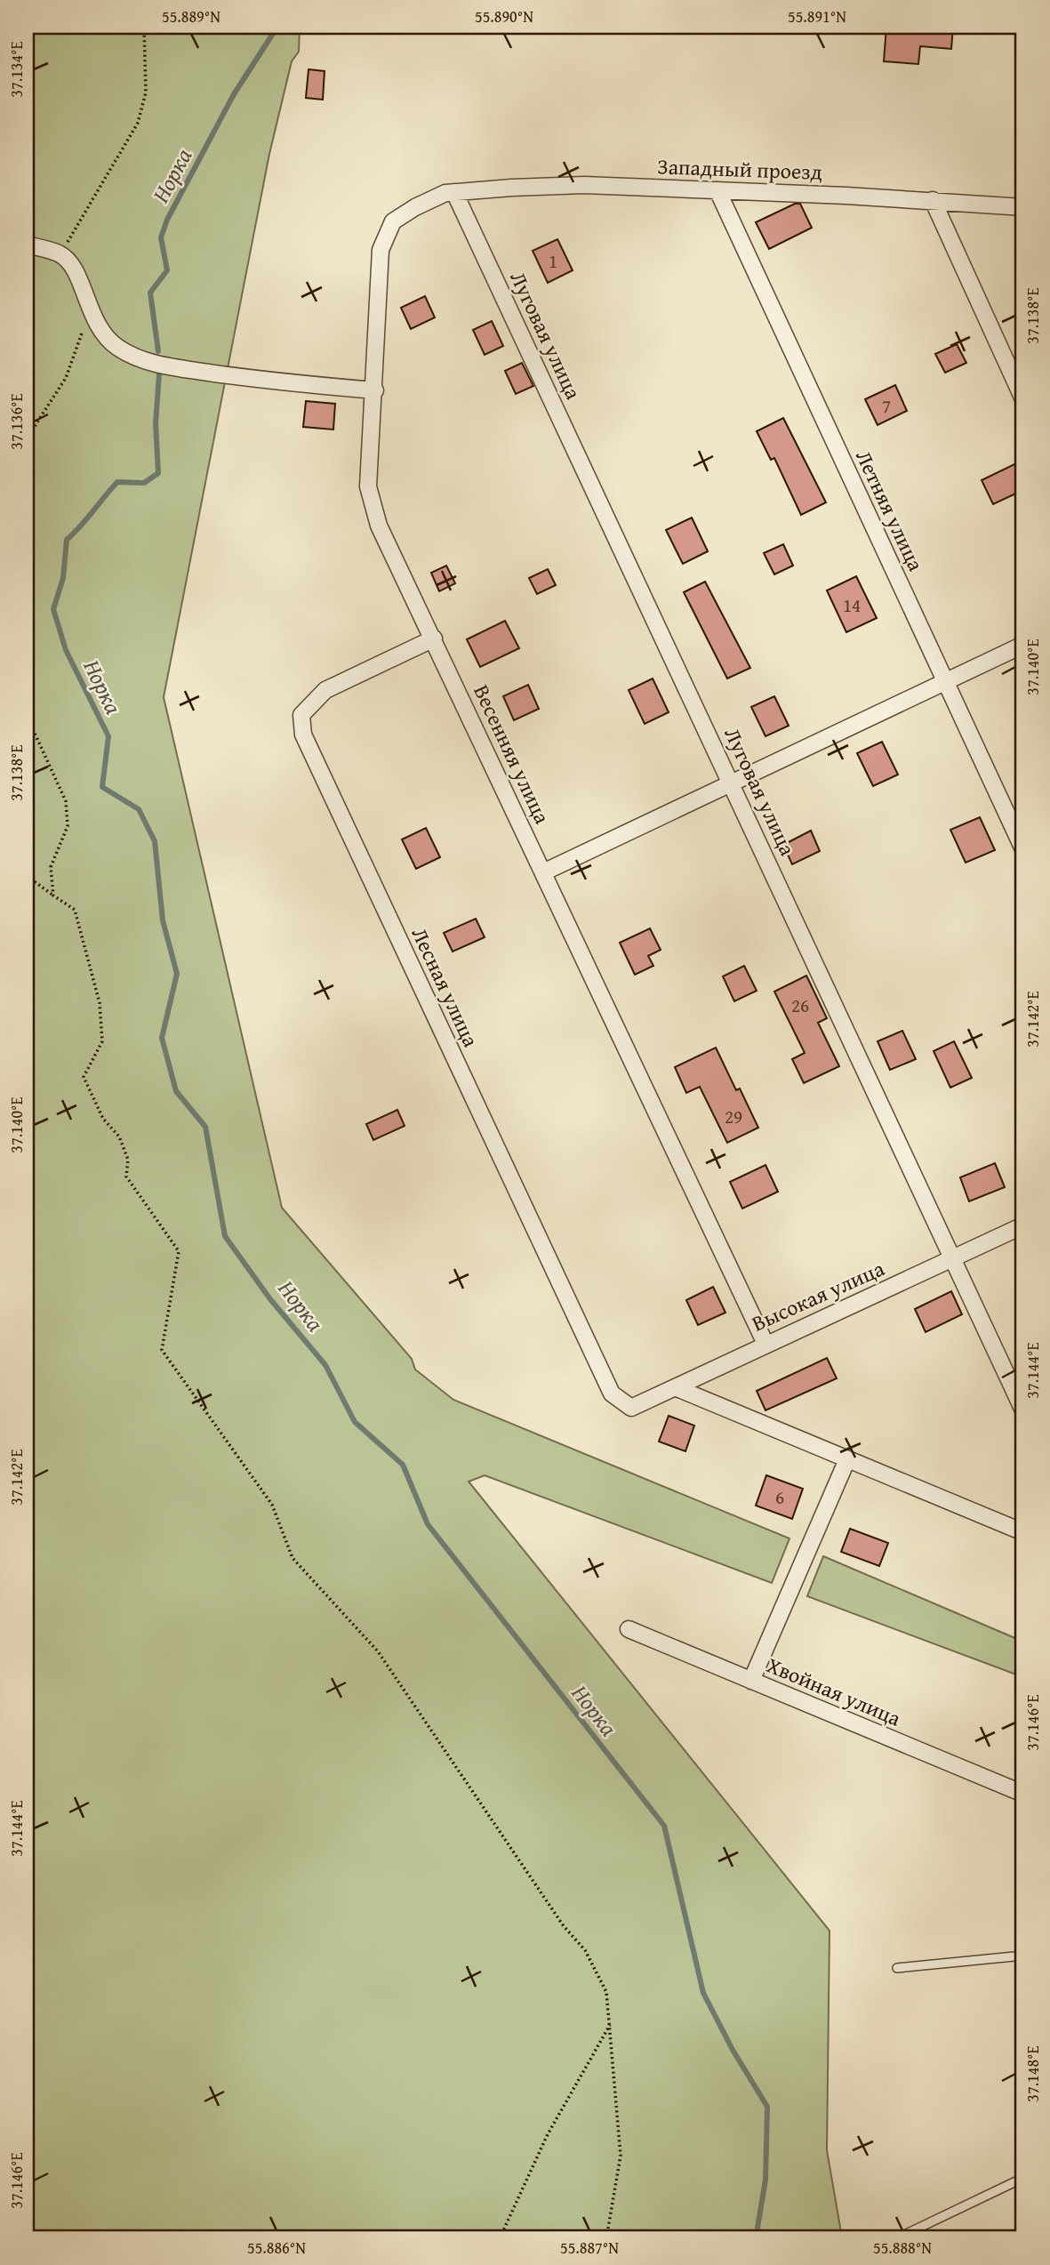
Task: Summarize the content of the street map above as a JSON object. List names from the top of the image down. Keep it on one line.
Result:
{"streets":{"street":["Западный проезд","Луговая улица","Летняя улица","Весенняя улица","Лесная улица","Высокая улица","Хвойная улица"]},"crossings":[["Западный проезд","Луговая улица"],["Западный проезд","Летняя улица"],["Западный проезд","Весенняя улица"],["Луговая улица","Весенняя улица"],["Луговая улица","Высокая улица"],["Весенняя улица","Лесная улица"],["Весенняя улица","Высокая улица"],["Лесная улица","Высокая улица"]],"water":["Норка"],"house_numbers":["1","7","14","26","29","6"],"coordinates":["55.889°N","55.890°N","55.891°N","37.134°E","37.138°E","37.136°E","37.140°E","37.142°E","37.144°E","37.146°E","37.148°E","55.886°N","55.887°N","55.888°N"]}
